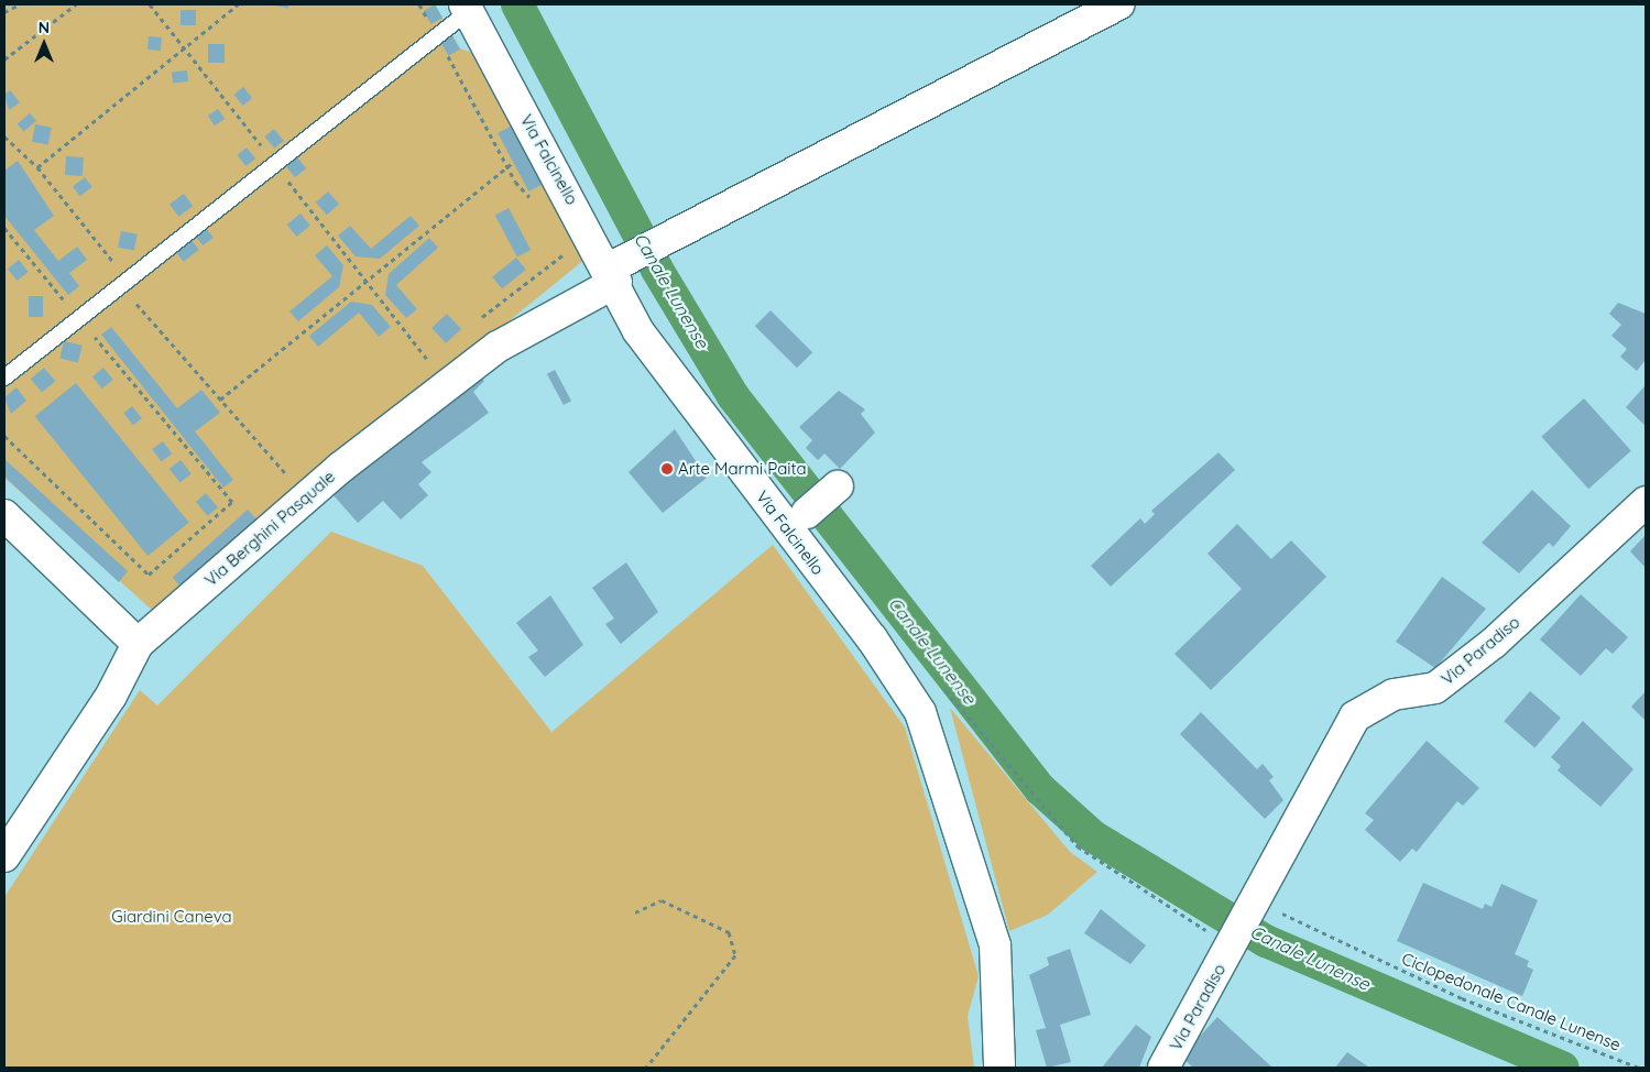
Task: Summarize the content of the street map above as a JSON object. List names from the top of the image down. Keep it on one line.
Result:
{"streets":{"street":["Via Falcinello","Via Berghini Pasquale","Via Paradiso"],"path":["Ciclopedonale Canale Lunense"]},"crossings":[["Via Falcinello","Via Berghini Pasquale"],["Via Paradiso","Ciclopedonale Canale Lunense"]],"water":["Canale Lunense"],"parks":["Giardini Caneva"],"places":["Arte Marmi Paita"],"north":"top"}
